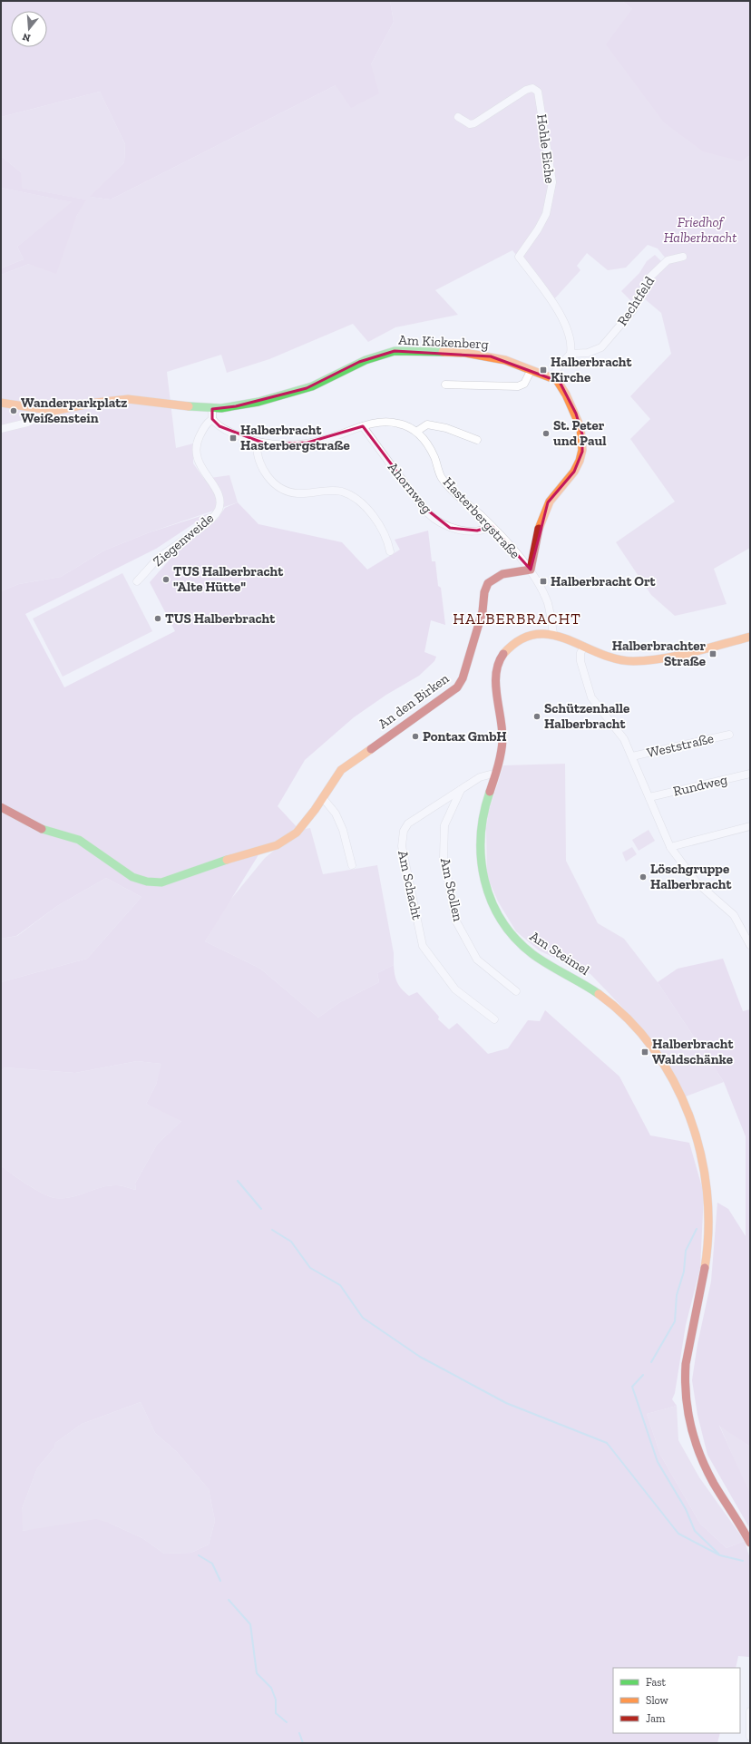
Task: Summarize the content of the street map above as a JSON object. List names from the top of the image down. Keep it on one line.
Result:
{"streets":{"street":["Hohle Eiche","Rechtfeld","Am Kickenberg","Ahornweg","Hasterbergstraße","Ziegenweide","An den Birken","Weststraße","Rundweg","Am Schacht","Am Stollen","Am Steimel"]},"crossings":[["Hohle Eiche","Rechtfeld"],["Ahornweg","Hasterbergstraße"],["Hasterbergstraße","Ziegenweide"],["Hasterbergstraße","An den Birken"],["Hasterbergstraße","Am Steimel"],["Am Schacht","Am Stollen"],["Am Schacht","Am Steimel"]],"districts":["HALBERBRACHT"],"parks":["Friedhof Halberbracht"],"places":{"transit":["Halberbracht Kirche","Halberbracht Hasterbergstraße","Halberbracht Ort","Halberbrachter Straße","Halberbracht Waldschänke"],"other":["Wanderparkplatz Weißenstein","St. Peter und Paul","TUS Halberbracht \"Alte Hütte\"","TUS Halberbracht","Schützenhalle Halberbracht","Pontax GmbH","Löschgruppe Halberbracht"]},"legend":["Fast","Slow","Jam"],"north":"bottom"}
